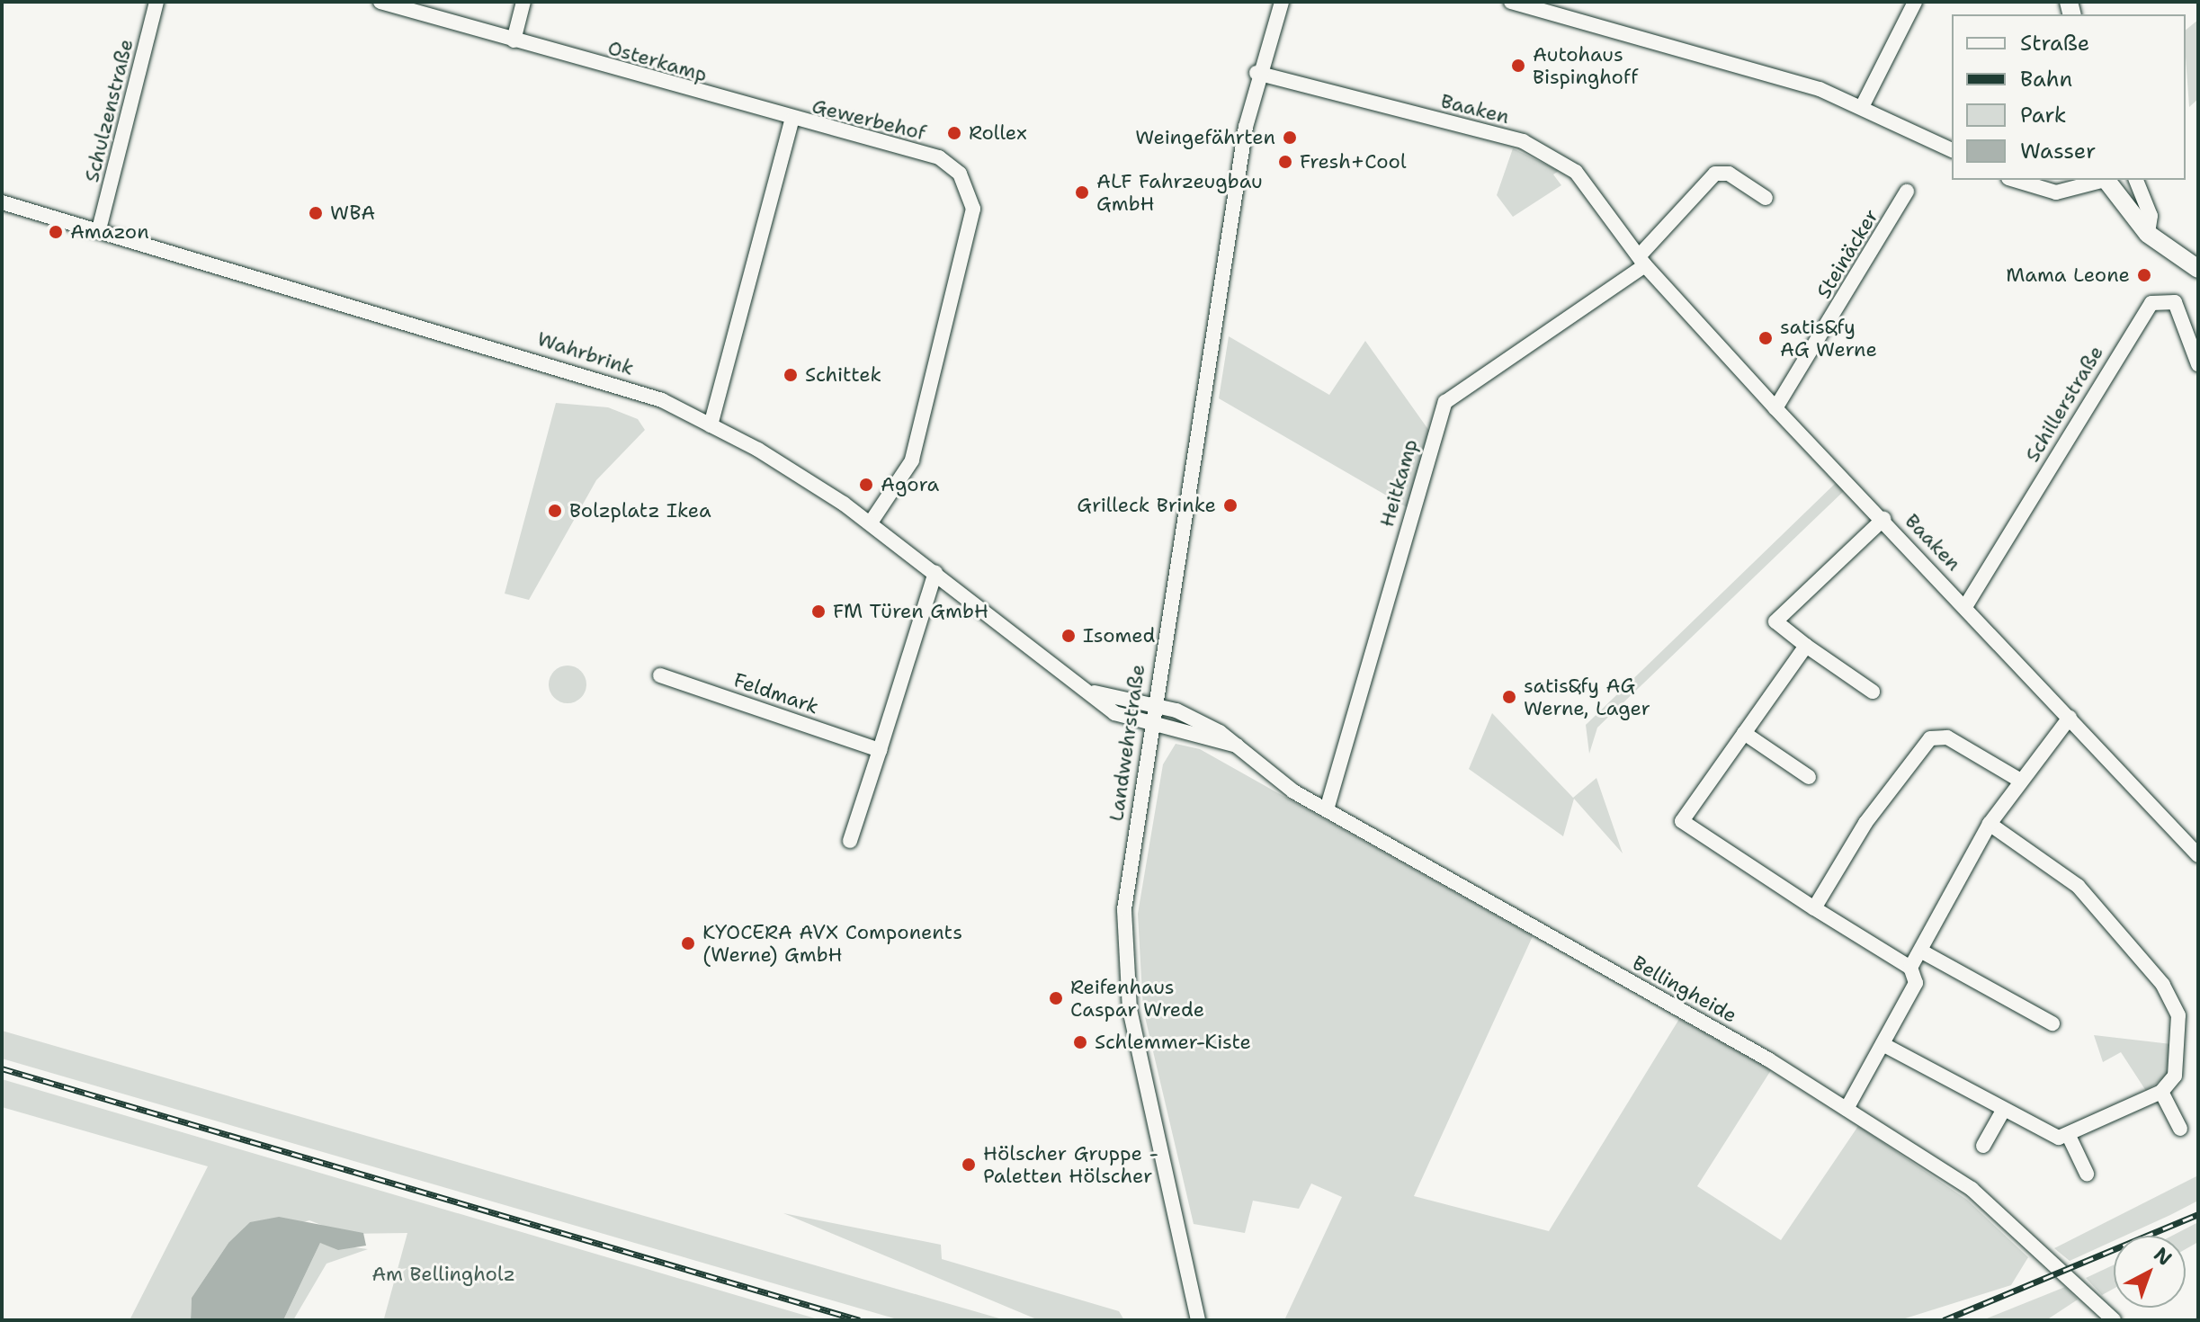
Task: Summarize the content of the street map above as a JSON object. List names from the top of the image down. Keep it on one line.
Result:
{"streets":{"street":["Osterkamp","Baaken","Schulzenstraße","Gewerbehof","Steinäcker","Wahrbrink","Schillerstraße","Heitkamp","Feldmark","Landwehrstraße","Bellingheide"]},"crossings":[["Osterkamp","Gewerbehof"],["Baaken","Steinäcker"],["Baaken","Schillerstraße"],["Baaken","Heitkamp"],["Baaken","Landwehrstraße"],["Schulzenstraße","Wahrbrink"],["Gewerbehof","Wahrbrink"],["Wahrbrink","Landwehrstraße"],["Wahrbrink","Bellingheide"],["Heitkamp","Bellingheide"],["Landwehrstraße","Bellingheide"]],"parks":["Am Bellingholz"],"places":["Autohaus Bispinghoff","Rollex","Weingefährten","Fresh+Cool","ALF Fahrzeugbau GmbH","WBA","Amazon","Mama Leone","satis&fy AG Werne","Schittek","Agora","Grilleck Brinke","Bolzplatz Ikea","FM Türen GmbH","Isomed","satis&fy AG Werne, Lager","KYOCERA AVX Components (Werne) GmbH","Reifenhaus Caspar Wrede","Schlemmer-Kiste","Hölscher Gruppe - Paletten Hölscher"],"legend":["Straße","Bahn","Park","Wasser"],"north":"top right"}
